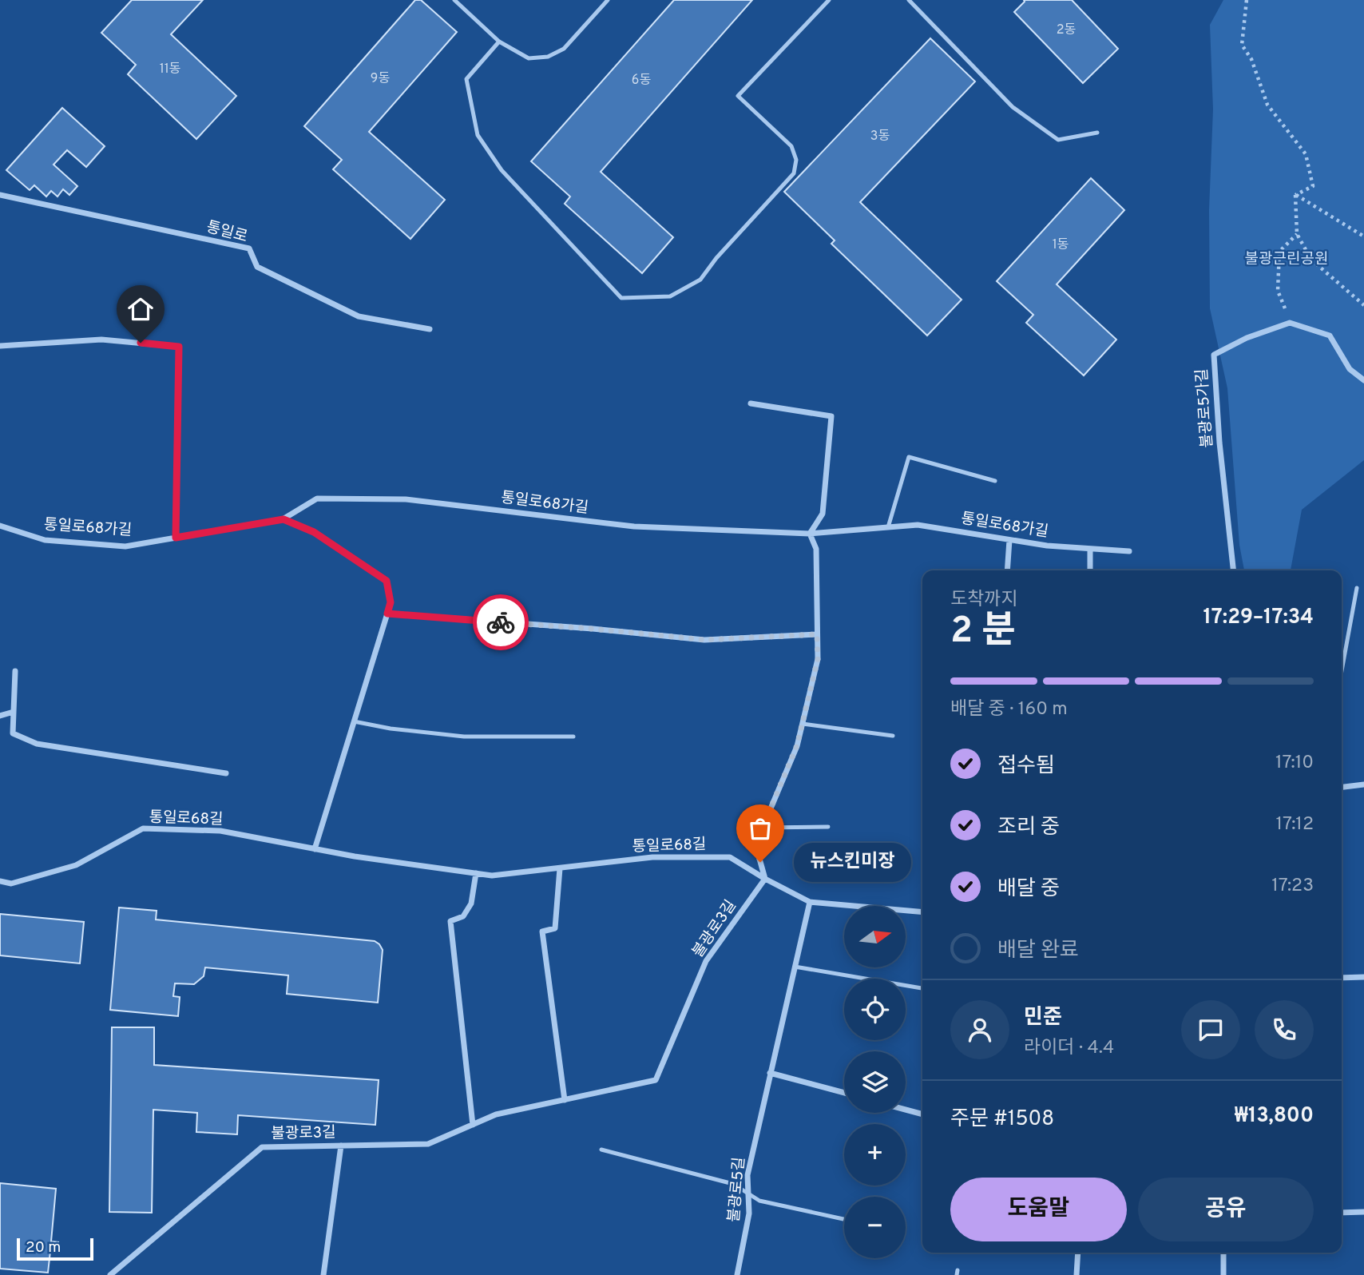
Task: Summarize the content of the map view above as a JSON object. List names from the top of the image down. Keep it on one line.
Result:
{"streets":{"street":["통일로","불광로5가길","통일로68가길","통일로68길","불광로3길","불광로5길"]},"crossings":[["통일로68길","불광로3길"]],"parks":["불광근린공원"],"places":["뉴스킨미장"],"house_numbers":["2동","11동","9동","6동","3동","1동"],"scale_bar":"20 m","north":"right","page":{"heading":["2 분","도착까지","17:29–17:34"],"panel":["민준","라이더 · 4.4","주문 #1508","₩13,800"],"bar":"배달 중 · 160 m","list":[["접수됨","17:10"],["조리 중","17:12"],["배달 중","17:23"],"배달 완료"],"bubble":"뉴스킨미장","map_buttons":["+","−"],"buttons":["도움말","공유"],"scale":"20 m"}}
